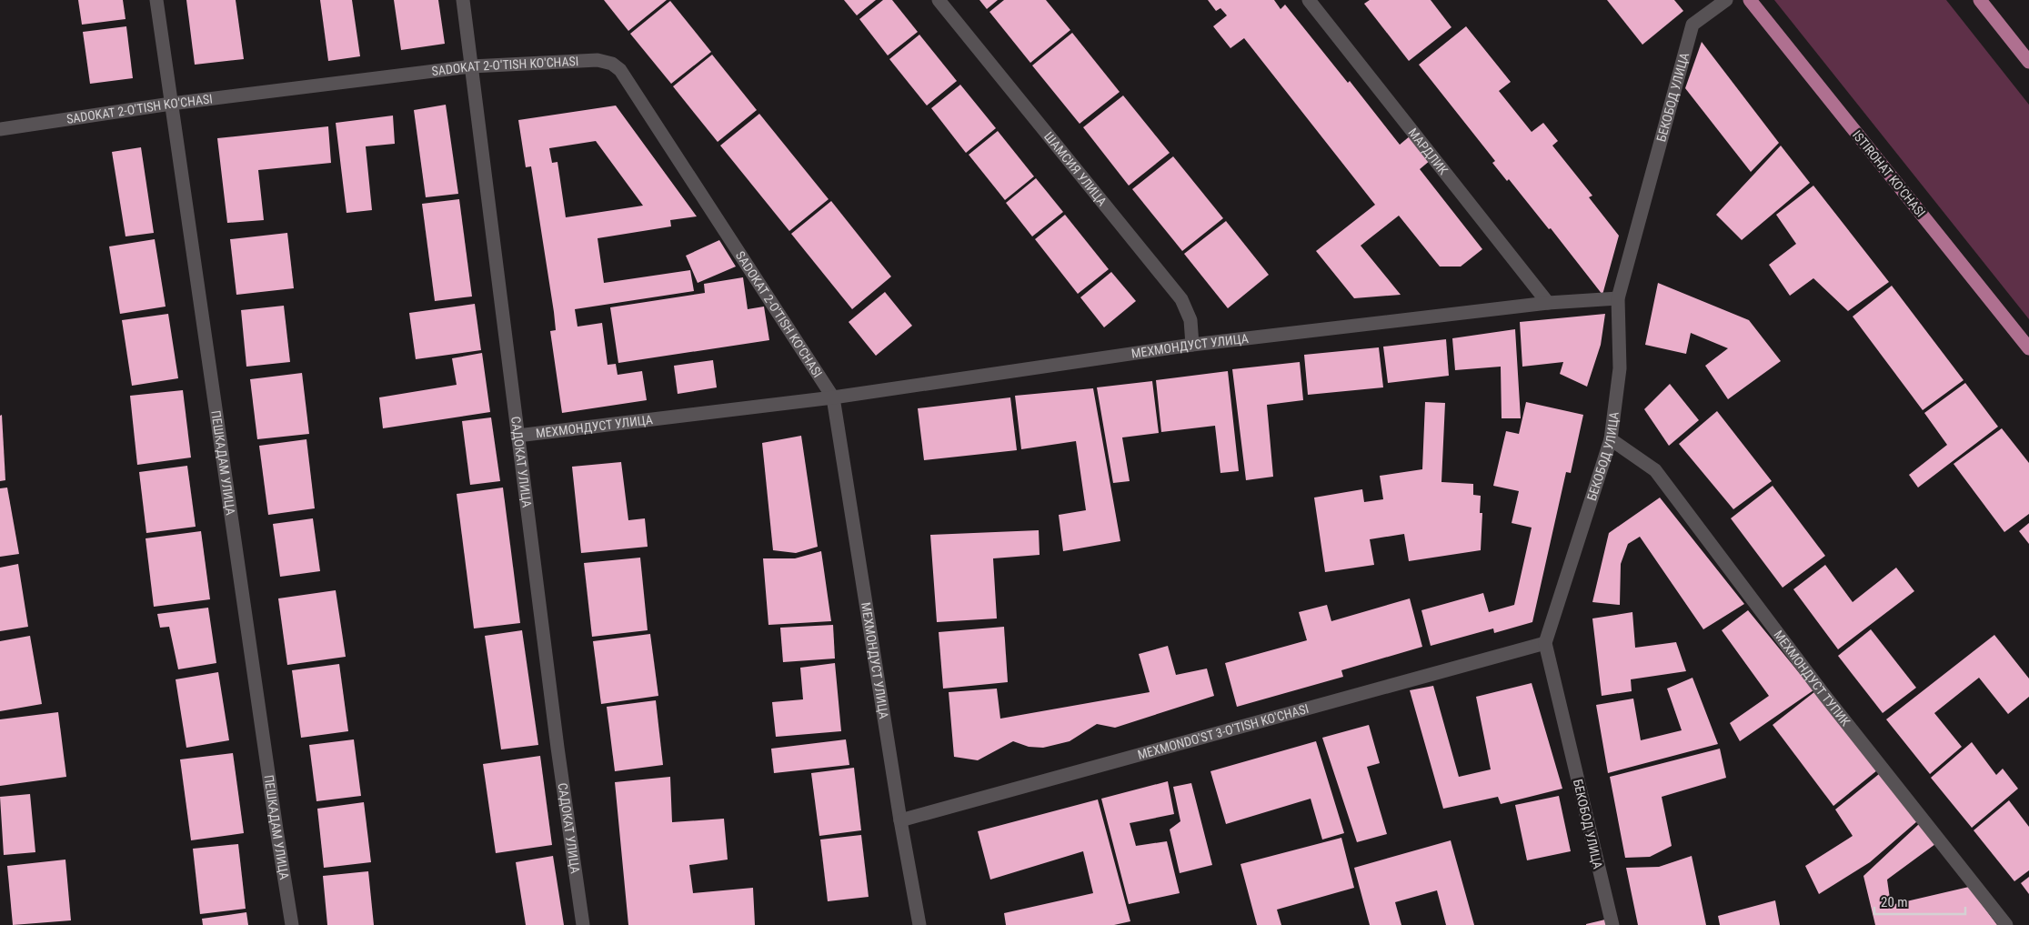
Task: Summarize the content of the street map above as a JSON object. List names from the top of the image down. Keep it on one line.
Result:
{"streets":{"main road":["ISTIROHAT KO'CHASI"],"street":["SADOKAT 2-O'TISH KO'CHASI","БЕКОБОД УЛИЦА","МАРДЛИК","ШАМСИЯ УЛИЦА","МЕХМОНДУСТ УЛИЦА","ПЕШКАДАМ УЛИЦА","САДОКАТ УЛИЦА","МЕХМОНДУСТ ТУПИК","MEXMONDO'ST 3-O'TISH KO'CHASI"]},"crossings":[["SADOKAT 2-O'TISH KO'CHASI","МЕХМОНДУСТ УЛИЦА"],["SADOKAT 2-O'TISH KO'CHASI","ПЕШКАДАМ УЛИЦА"],["SADOKAT 2-O'TISH KO'CHASI","САДОКАТ УЛИЦА"],["БЕКОБОД УЛИЦА","МЕХМОНДУСТ УЛИЦА"],["БЕКОБОД УЛИЦА","МЕХМОНДУСТ ТУПИК"],["БЕКОБОД УЛИЦА","MEXMONDO'ST 3-O'TISH KO'CHASI"],["МАРДЛИК","МЕХМОНДУСТ УЛИЦА"],["ШАМСИЯ УЛИЦА","МЕХМОНДУСТ УЛИЦА"],["МЕХМОНДУСТ УЛИЦА","САДОКАТ УЛИЦА"],["МЕХМОНДУСТ УЛИЦА","MEXMONDO'ST 3-O'TISH KO'CHASI"]],"scale_bar":"20 m"}
